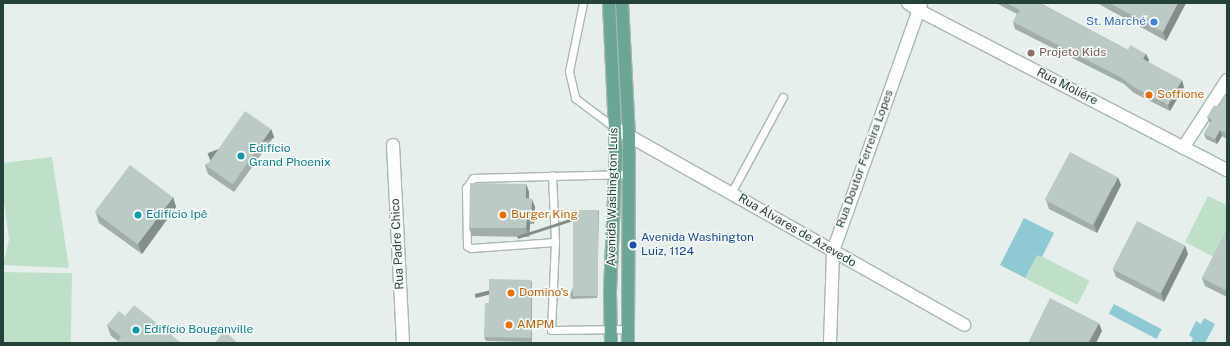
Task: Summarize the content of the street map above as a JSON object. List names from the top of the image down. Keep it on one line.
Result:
{"streets":{"main road":["Avenida Washington Luís"],"street":["Rua Moliére","Rua Doutor Ferreira Lopes","Rua Álvares de Azevedo","Rua Padre Chico"]},"crossings":[["Rua Moliére","Rua Doutor Ferreira Lopes"],["Rua Doutor Ferreira Lopes","Rua Álvares de Azevedo"],["Avenida Washington Luís","Rua Álvares de Azevedo"]],"places":["St. Marché","Projeto Kids","Soffione","Edifício Grand Phoenix","Edifício Ipê","Burger King","Avenida Washington Luiz, 1124","Domino's","AMPM","Edifício Bouganville"]}
